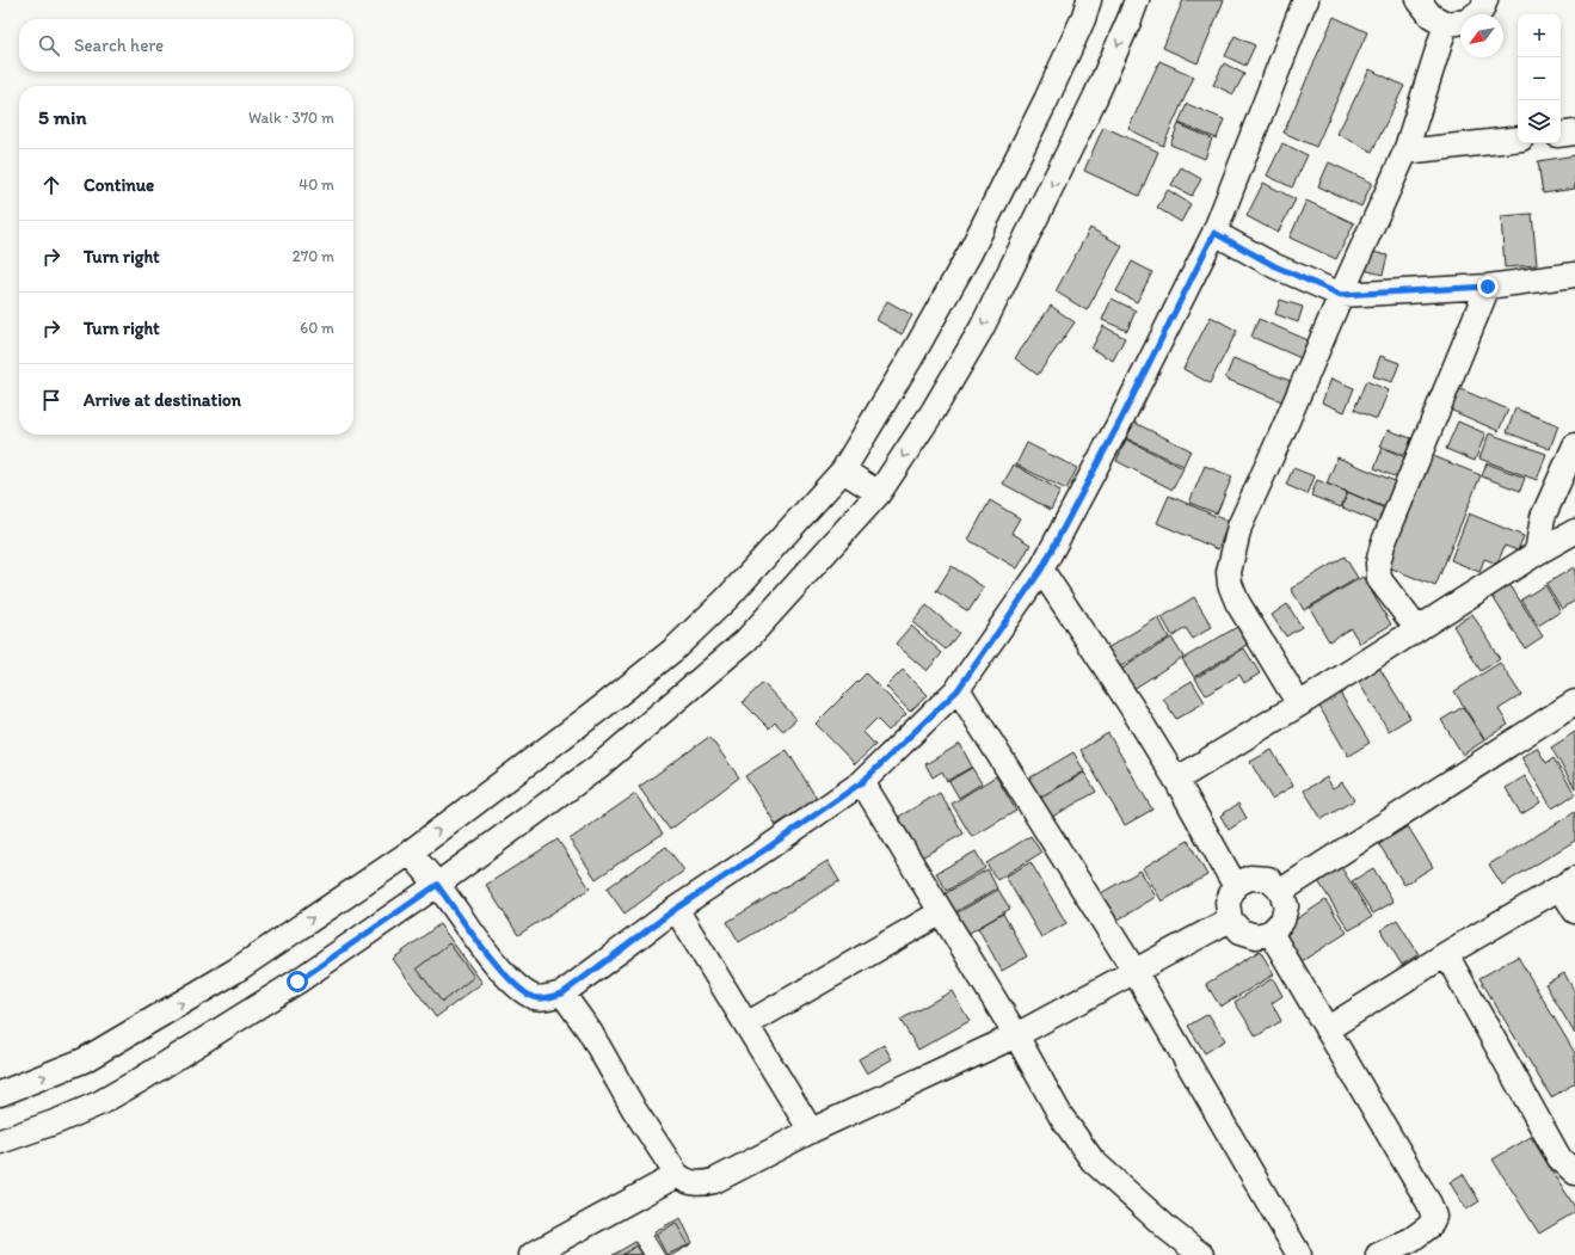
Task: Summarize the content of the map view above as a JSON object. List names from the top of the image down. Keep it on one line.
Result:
{"north":"bottom left","page":{"map_buttons":["+","−"],"search":"Search here","heading":["5 min","Walk · 370 m"],"list":[["Continue","40 m"],["Turn right","270 m"],["Turn right","60 m"],"Arrive at destination"]}}
